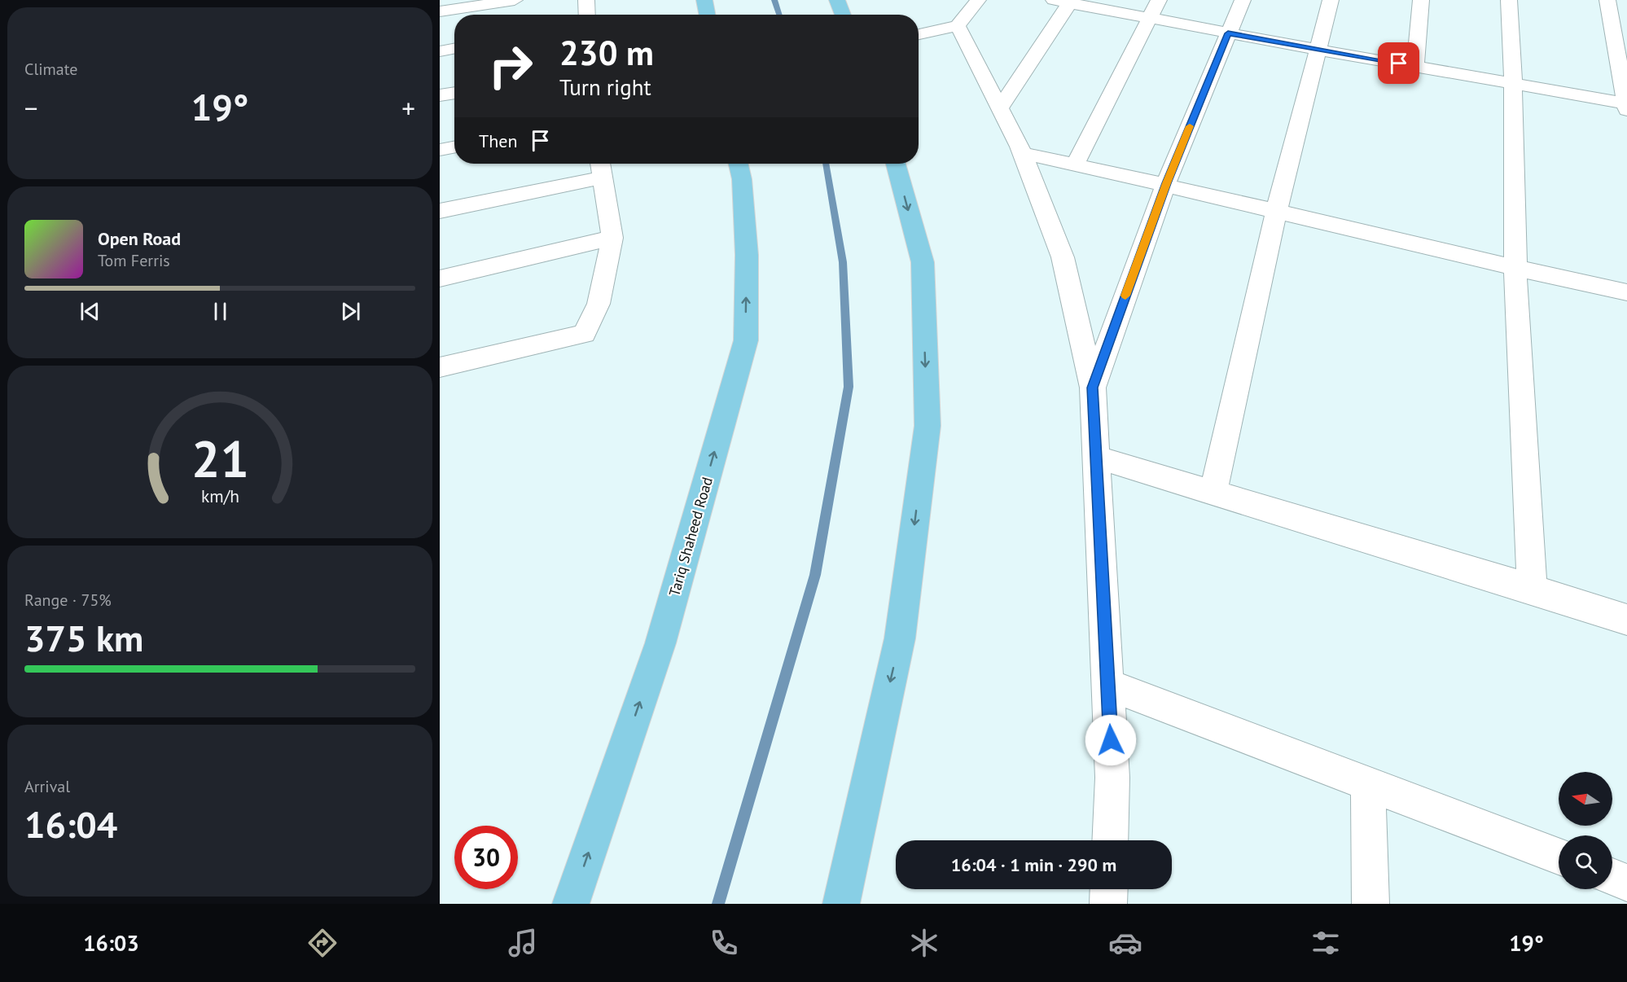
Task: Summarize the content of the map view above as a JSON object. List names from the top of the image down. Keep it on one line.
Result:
{"streets":{"main road":["Tariq Shaheed Road"]},"north":"left","page":{"tile":["Climate",["Range · 75%","375 km"],["Arrival","16:04"]],"turn":["230 m","Turn right"],"heat":["−","19°","+"],"then":"Then","song":["Open Road","Tom Ferris"],"limit":"30","trip":"16:04 · 1 min · 290 m","tabs":["16:03","19°"],"gauge":["21","km/h"]}}
